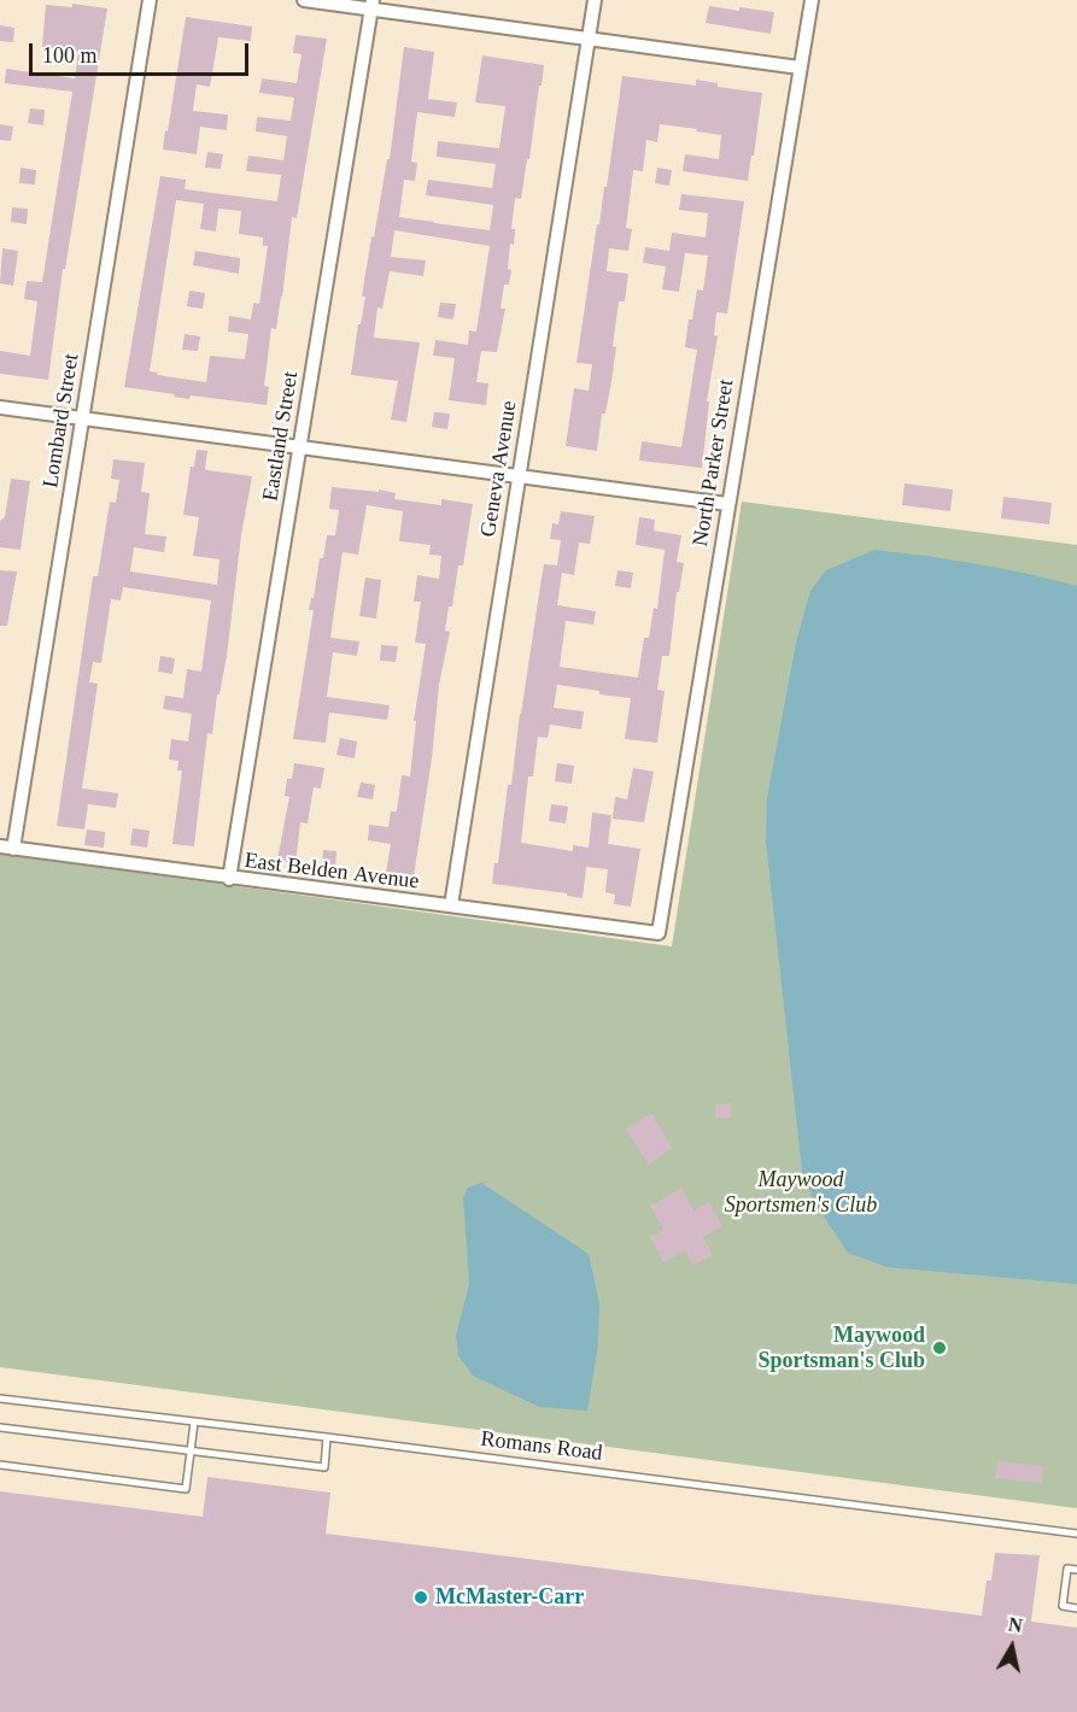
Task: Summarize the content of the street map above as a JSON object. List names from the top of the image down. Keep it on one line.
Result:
{"streets":{"street":["Lombard Street","Eastland Street","North Parker Street","Geneva Avenue","East Belden Avenue"],"lane":["Romans Road"]},"crossings":[["Lombard Street","East Belden Avenue"],["Eastland Street","East Belden Avenue"],["North Parker Street","East Belden Avenue"],["Geneva Avenue","East Belden Avenue"]],"parks":["Maywood Sportsmen's Club"],"places":["Maywood Sportsman's Club","McMaster-Carr"],"scale_bar":"100 m","north":"top"}
